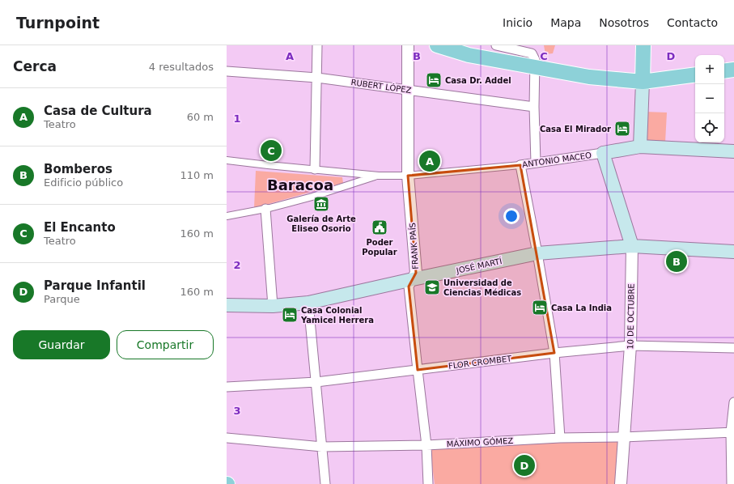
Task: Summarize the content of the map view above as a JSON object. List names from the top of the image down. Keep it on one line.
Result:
{"streets":{"main road":["ANTONIO MACEO","JOSÉ MARTÍ","10 DE OCTUBRE"],"street":["RUBERT LÓPEZ","FRANK PAÍS","FLOR CROMBET","MÁXIMO GÓMEZ"]},"crossings":[["RUBERT LÓPEZ","FRANK PAÍS"],["ANTONIO MACEO","FRANK PAÍS"],["ANTONIO MACEO","10 DE OCTUBRE"],["FRANK PAÍS","JOSÉ MARTÍ"],["FRANK PAÍS","FLOR CROMBET"],["FRANK PAÍS","MÁXIMO GÓMEZ"],["JOSÉ MARTÍ","10 DE OCTUBRE"],["10 DE OCTUBRE","FLOR CROMBET"],["10 DE OCTUBRE","MÁXIMO GÓMEZ"]],"districts":["Baracoa"],"places":{"hotel":["Casa Dr. Addel","Casa El Mirador","Casa La India","Casa Colonial Yamicel Herrera"],"museum":["Galería de Arte Eliseo Osorio"],"public building":["Poder Popular"],"school or university":["Universidad de Ciencias Médicas"]},"page":{"header":"Turnpoint","nav":["Inicio","Mapa","Nosotros","Contacto"],"heading":["Cerca","4 resultados"],"map_buttons":["+","−"],"list":[{"mark":"A","name":"Casa de Cultura","note":"Teatro","value":"60 m"},{"mark":"B","name":"Bomberos","note":"Edificio público","value":"110 m"},{"mark":"C","name":"El Encanto","note":"Teatro","value":"160 m"},{"mark":"D","name":"Parque Infantil","note":"Parque","value":"160 m"}],"pins":["C","A","B","D"],"buttons":["Guardar","Compartir"]},"grid":{"columns":["A","B","C","D"],"rows":["1","2","3"]}}
